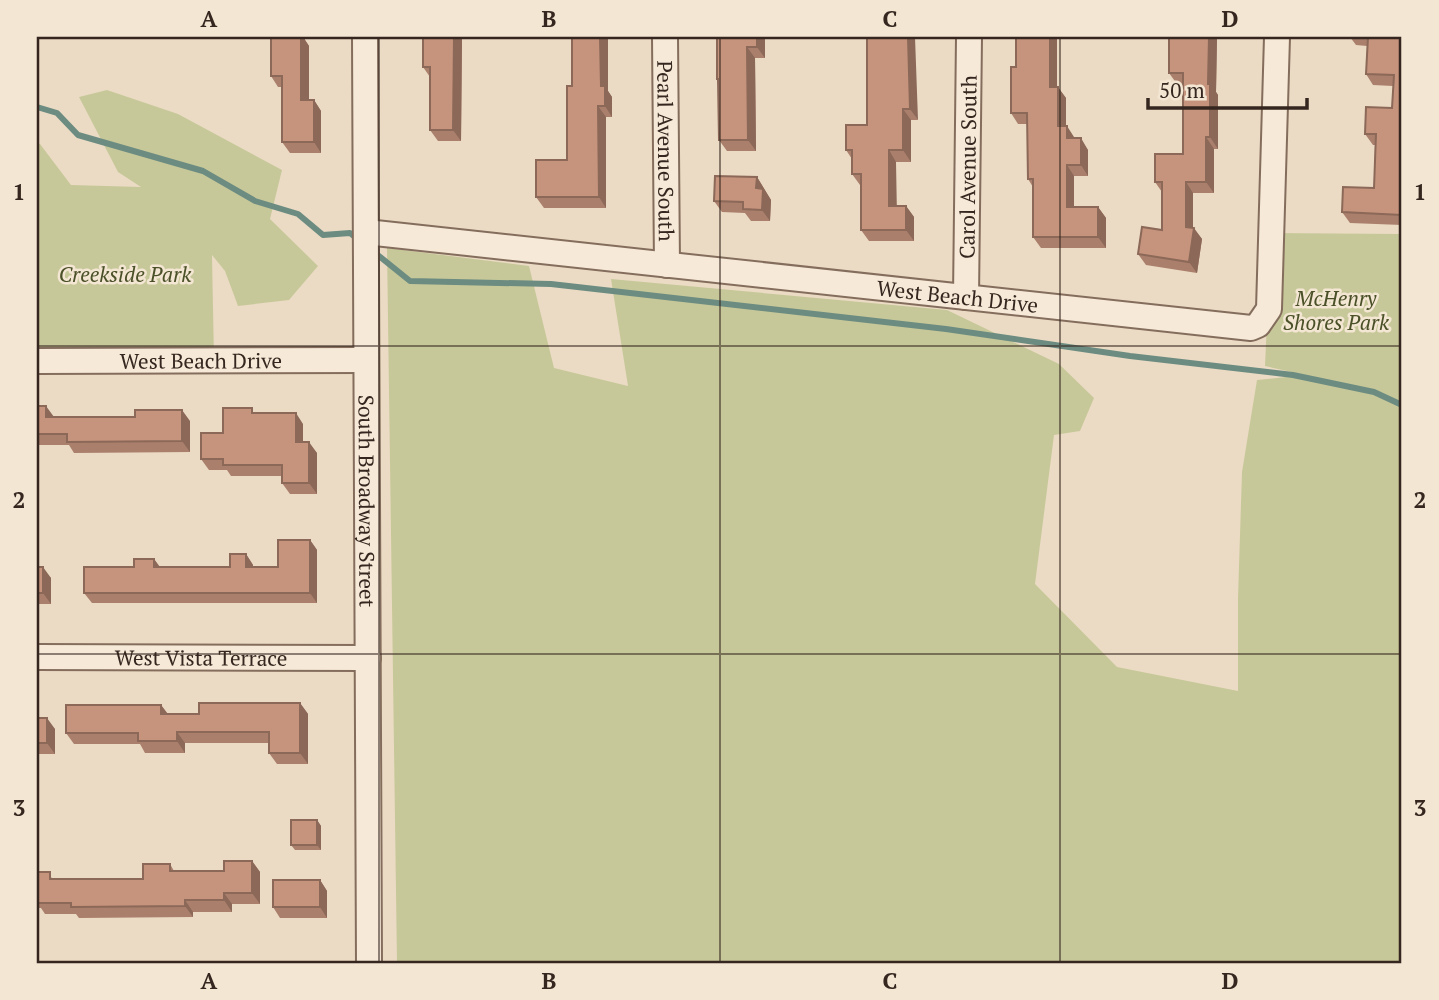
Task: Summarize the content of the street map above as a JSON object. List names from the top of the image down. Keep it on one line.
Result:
{"streets":{"street":["Pearl Avenue South","Carol Avenue South","West Beach Drive","South Broadway Street","West Vista Terrace"]},"crossings":[["Pearl Avenue South","West Beach Drive"],["Carol Avenue South","West Beach Drive"],["West Beach Drive","South Broadway Street"],["South Broadway Street","West Vista Terrace"]],"parks":["Creekside Park","McHenry Shores Park"],"scale_bar":"50 m","grid":{"columns":["A","B","C","D"],"rows":["1","2","3"]}}
